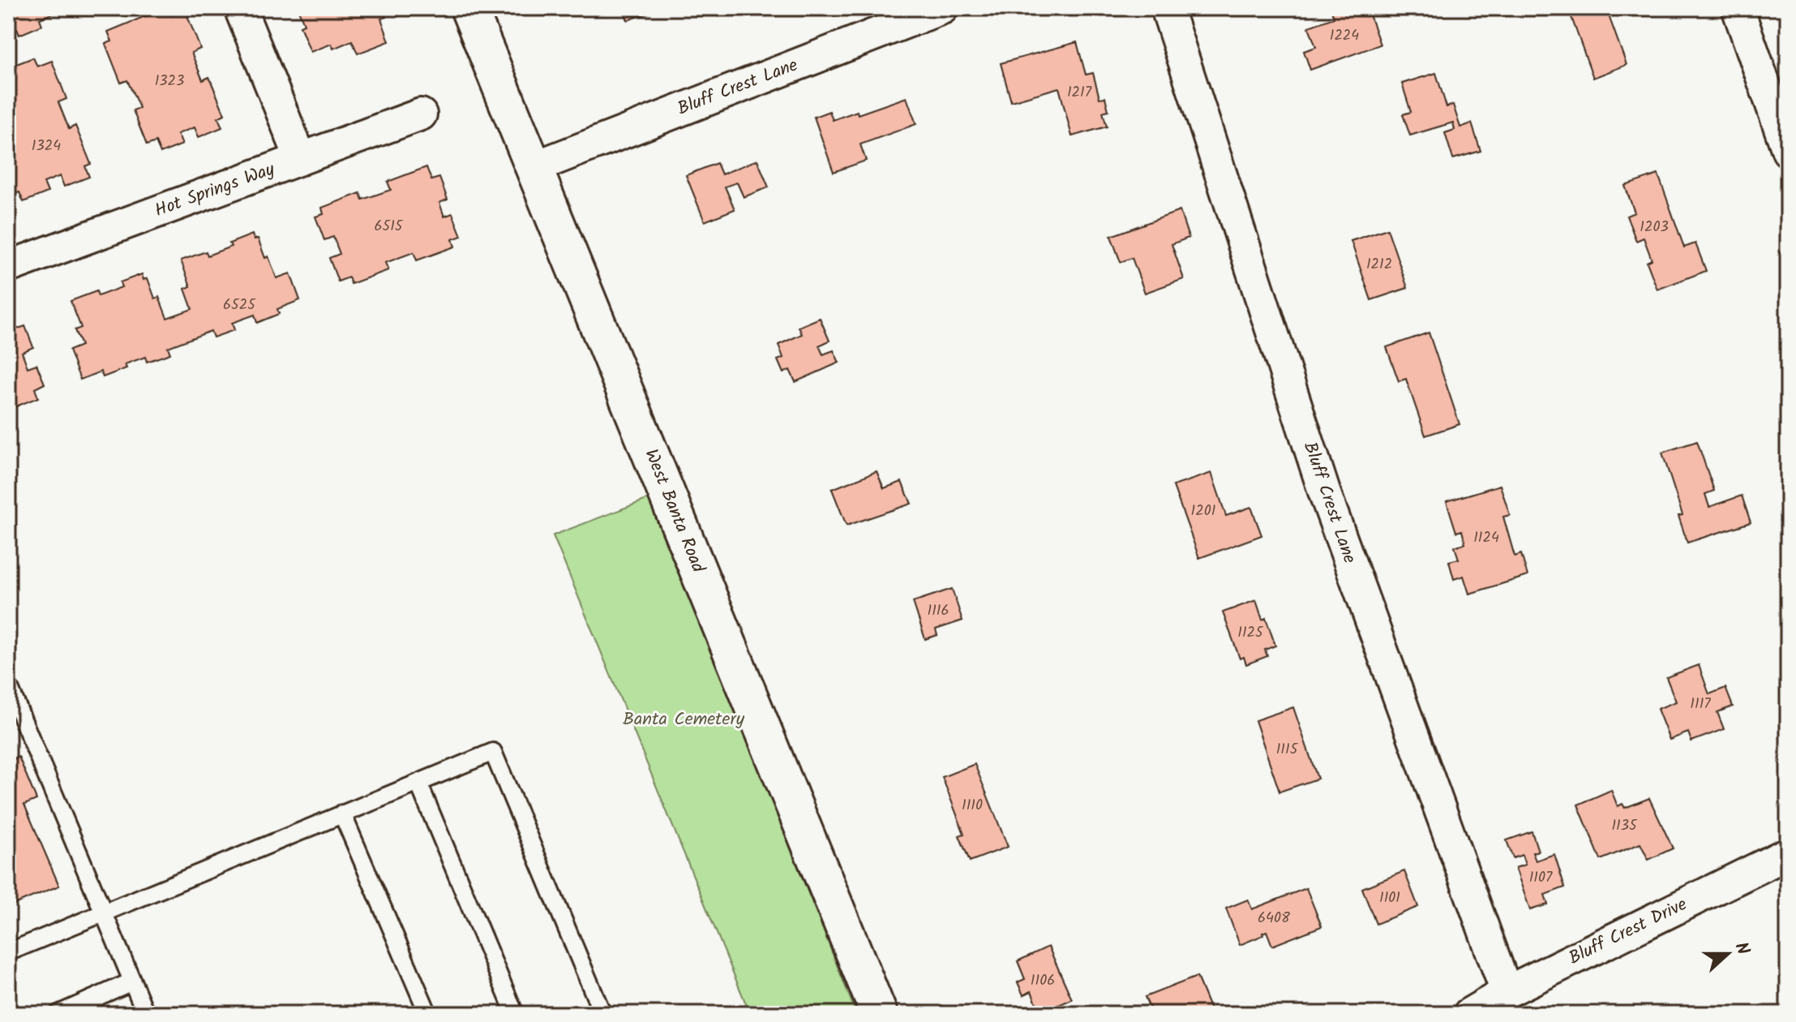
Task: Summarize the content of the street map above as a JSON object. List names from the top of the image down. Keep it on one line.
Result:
{"streets":{"street":["Bluff Crest Lane","Hot Springs Way","West Banta Road","Bluff Crest Drive"]},"crossings":[["Bluff Crest Lane","West Banta Road"],["Bluff Crest Lane","Bluff Crest Drive"]],"parks":["Banta Cemetery"],"house_numbers":["1224","1323","1217","1324","6515","1203","1212","6525","1201","1124","1116","1125","1117","1115","1110","1135","1107","1101","6408","1106"],"north":"right"}
